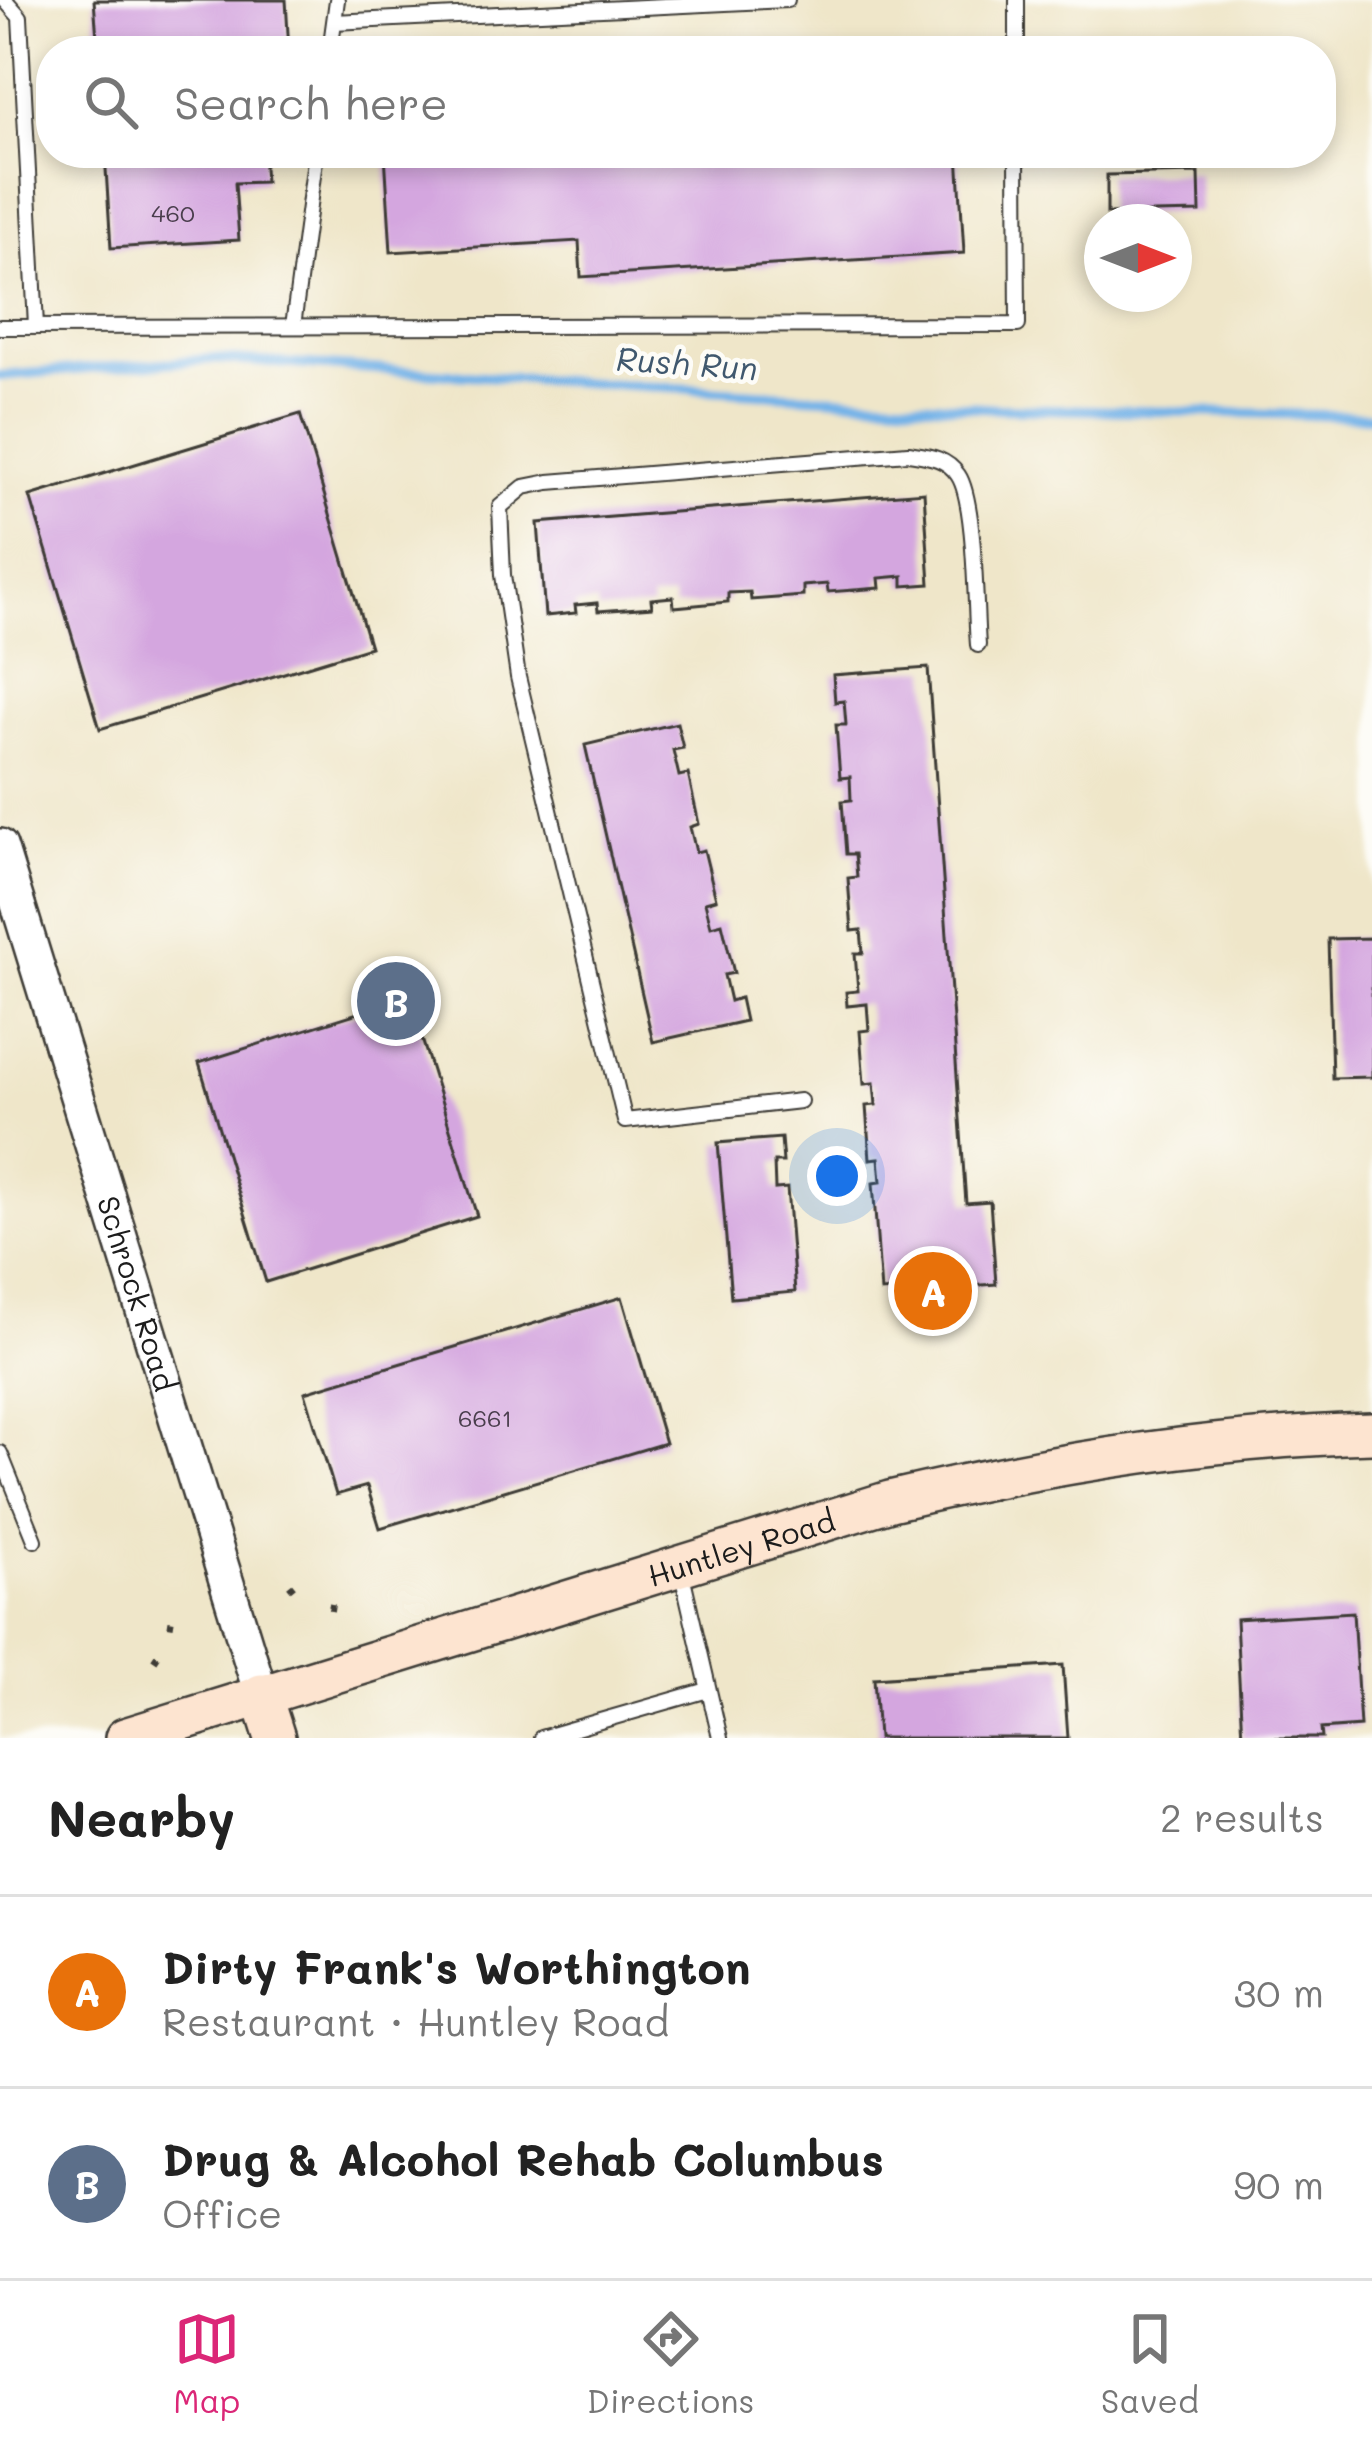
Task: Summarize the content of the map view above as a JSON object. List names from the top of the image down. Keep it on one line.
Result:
{"streets":{"main road":["Schrock Road","Huntley Road"]},"crossings":[["Schrock Road","Huntley Road"]],"water":["Rush Run"],"house_numbers":["460","6661"],"north":"right","page":{"search":"Search here","pins":["B","A"],"heading":["Nearby","2 results"],"list":[{"mark":"A","name":"Dirty Frank's Worthington","note":"Restaurant · Huntley Road","value":"30 m"},{"mark":"B","name":"Drug & Alcohol Rehab Columbus","note":"Office","value":"90 m"}],"nav":["Map","Directions","Saved"]}}
